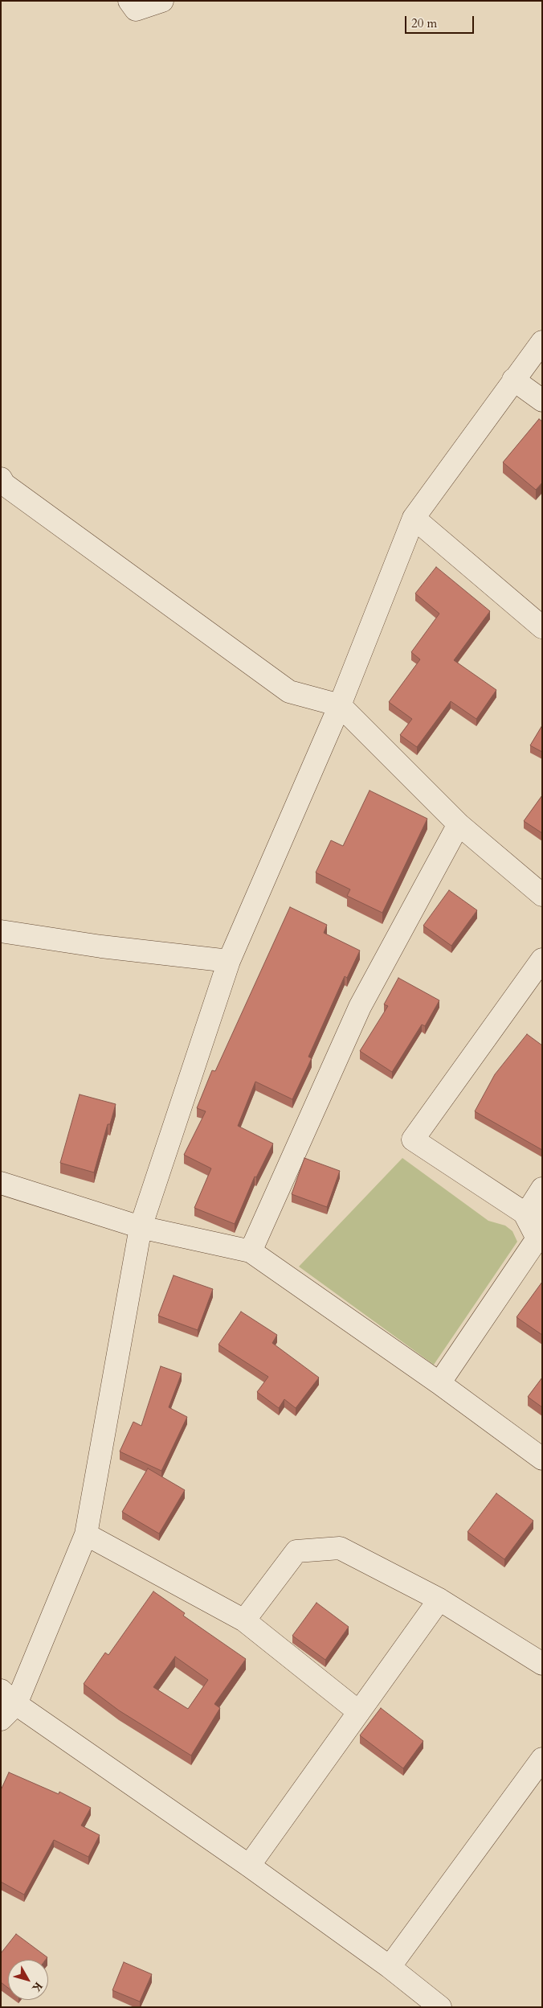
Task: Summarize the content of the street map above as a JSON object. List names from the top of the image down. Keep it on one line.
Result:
{"scale_bar":"20 m","north":"bottom right"}
